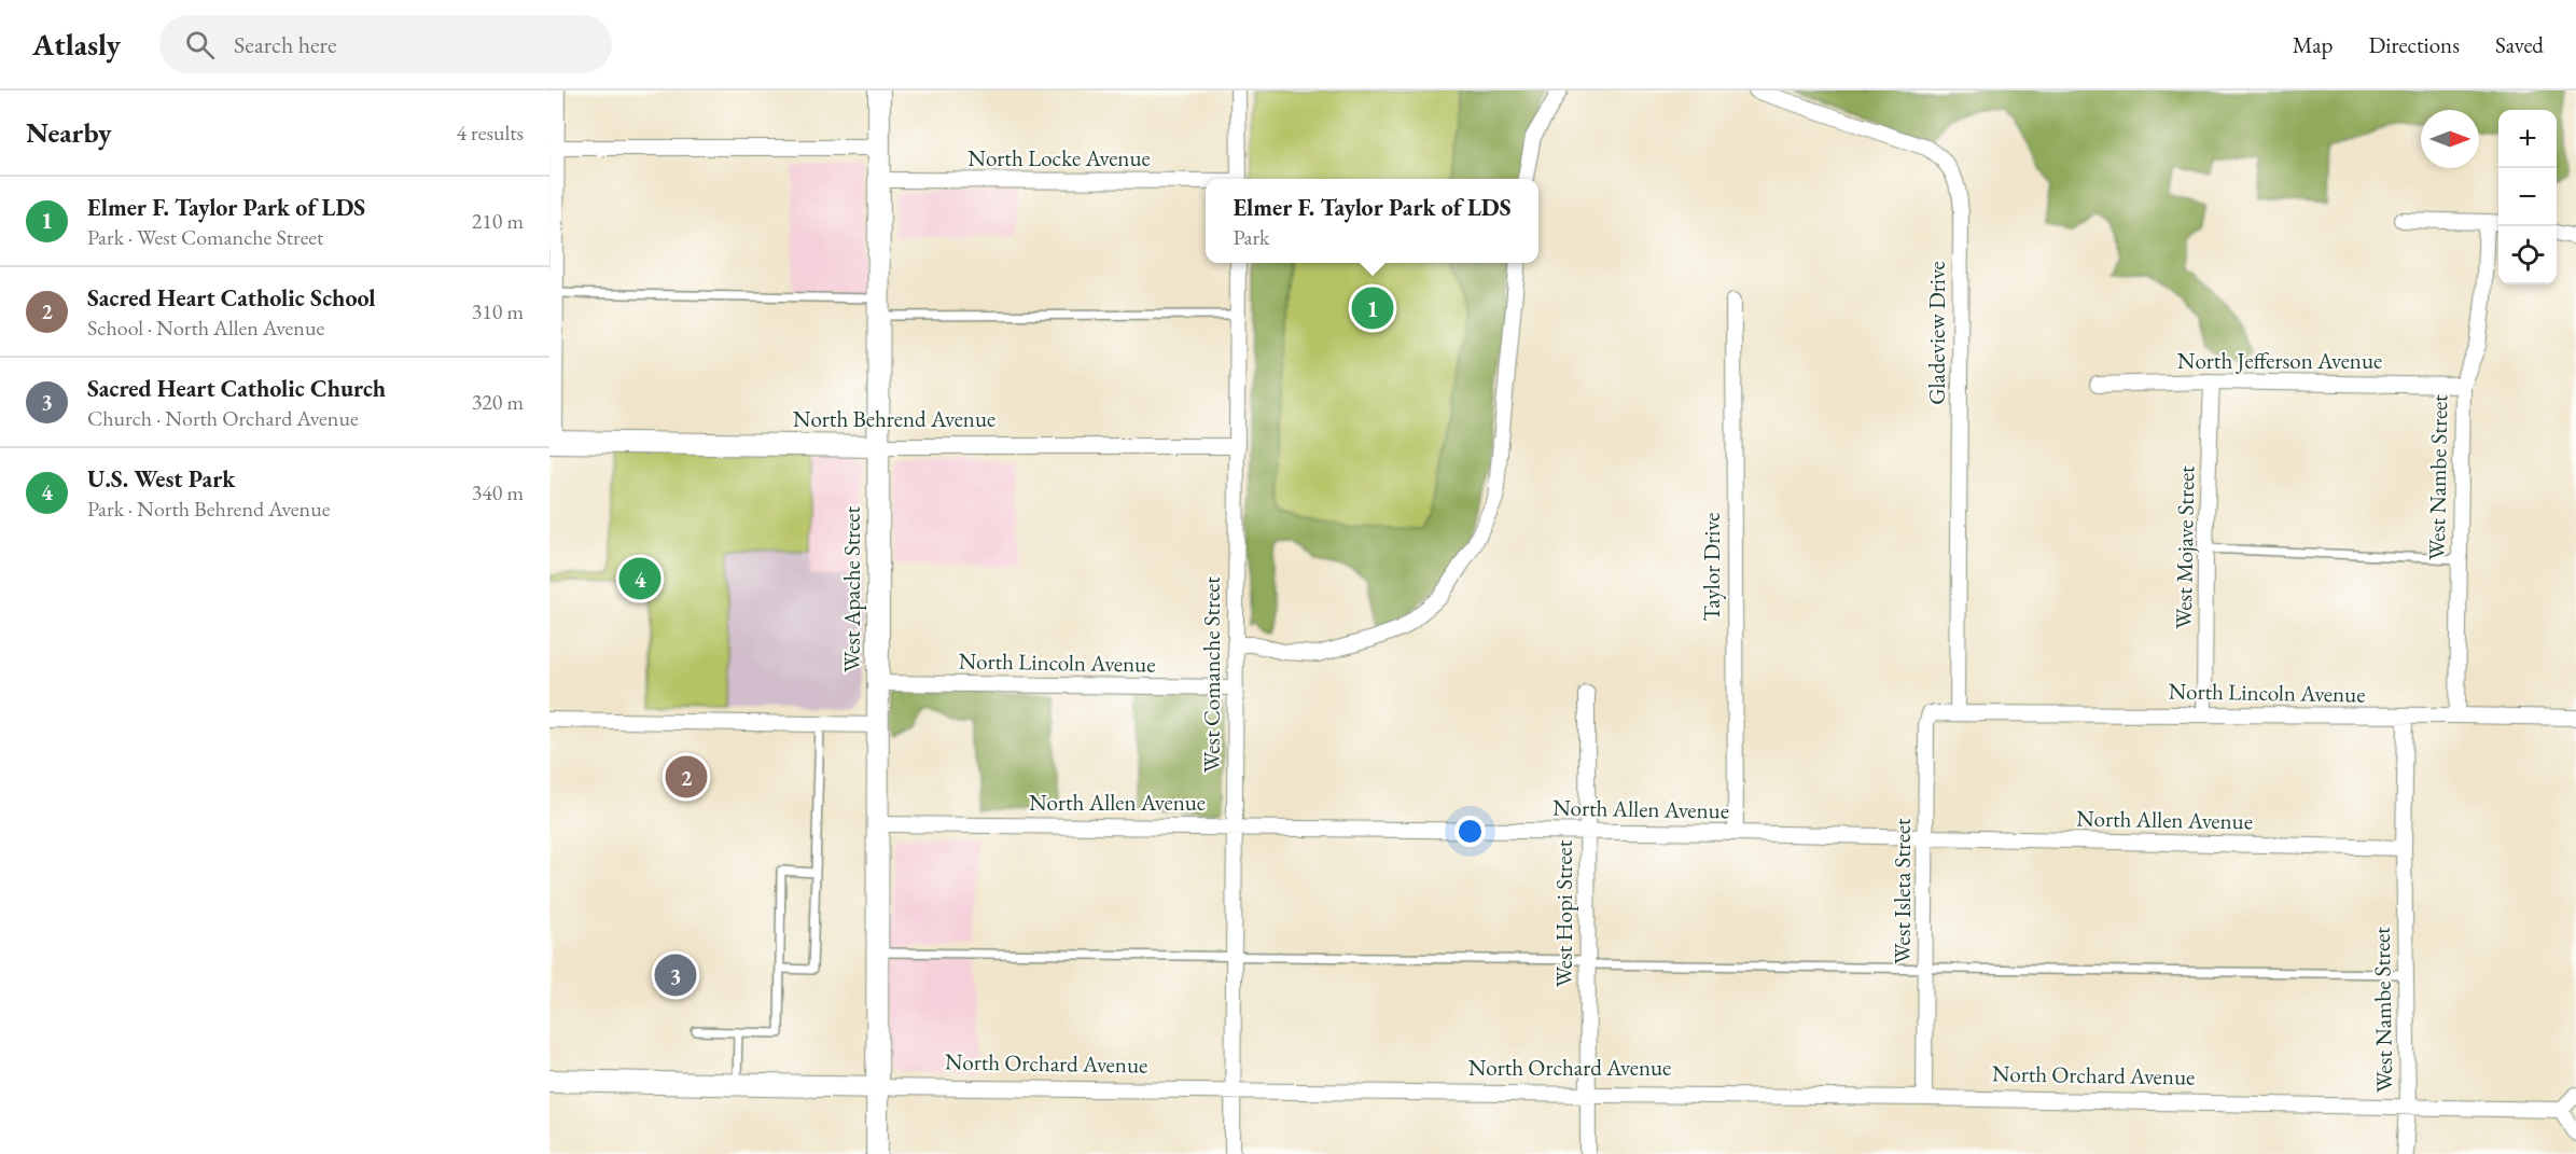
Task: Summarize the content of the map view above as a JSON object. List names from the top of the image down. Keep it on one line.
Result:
{"streets":{"main road":["North Behrend Avenue","West Apache Street","North Orchard Avenue"],"street":["North Locke Avenue","Gladeview Drive","North Jefferson Avenue","West Nambe Street","West Mojave Street","Taylor Drive","North Lincoln Avenue","West Comanche Street","North Allen Avenue","West Isleta Street","West Hopi Street"]},"crossings":[["North Locke Avenue","West Apache Street"],["Gladeview Drive","North Lincoln Avenue"],["Gladeview Drive","West Isleta Street"],["North Jefferson Avenue","West Nambe Street"],["North Jefferson Avenue","West Mojave Street"],["North Behrend Avenue","West Apache Street"],["North Behrend Avenue","West Comanche Street"],["West Nambe Street","North Lincoln Avenue"],["West Nambe Street","North Allen Avenue"],["West Nambe Street","North Orchard Avenue"],["West Mojave Street","North Lincoln Avenue"],["Taylor Drive","North Allen Avenue"],["West Apache Street","North Lincoln Avenue"],["West Apache Street","North Allen Avenue"],["West Apache Street","North Orchard Avenue"],["North Lincoln Avenue","West Comanche Street"],["North Lincoln Avenue","West Isleta Street"],["West Comanche Street","North Allen Avenue"],["West Comanche Street","North Orchard Avenue"],["North Allen Avenue","West Isleta Street"],["North Allen Avenue","West Hopi Street"],["West Isleta Street","North Orchard Avenue"],["West Hopi Street","North Orchard Avenue"]],"north":"right","page":{"header":"Atlasly","search":"Search here","nav":["Map","Directions","Saved"],"heading":["Nearby","4 results"],"map_buttons":["+","−"],"list":[{"mark":"1","name":"Elmer F. Taylor Park of LDS","note":"Park · West Comanche Street","value":"210 m"},{"mark":"2","name":"Sacred Heart Catholic School","note":"School · North Allen Avenue","value":"310 m"},{"mark":"3","name":"Sacred Heart Catholic Church","note":"Church · North Orchard Avenue","value":"320 m"},{"mark":"4","name":"U.S. West Park","note":"Park · North Behrend Avenue","value":"340 m"}],"popup":["Elmer F. Taylor Park of LDS","Park"],"pins":["1","4","2","3"]}}
